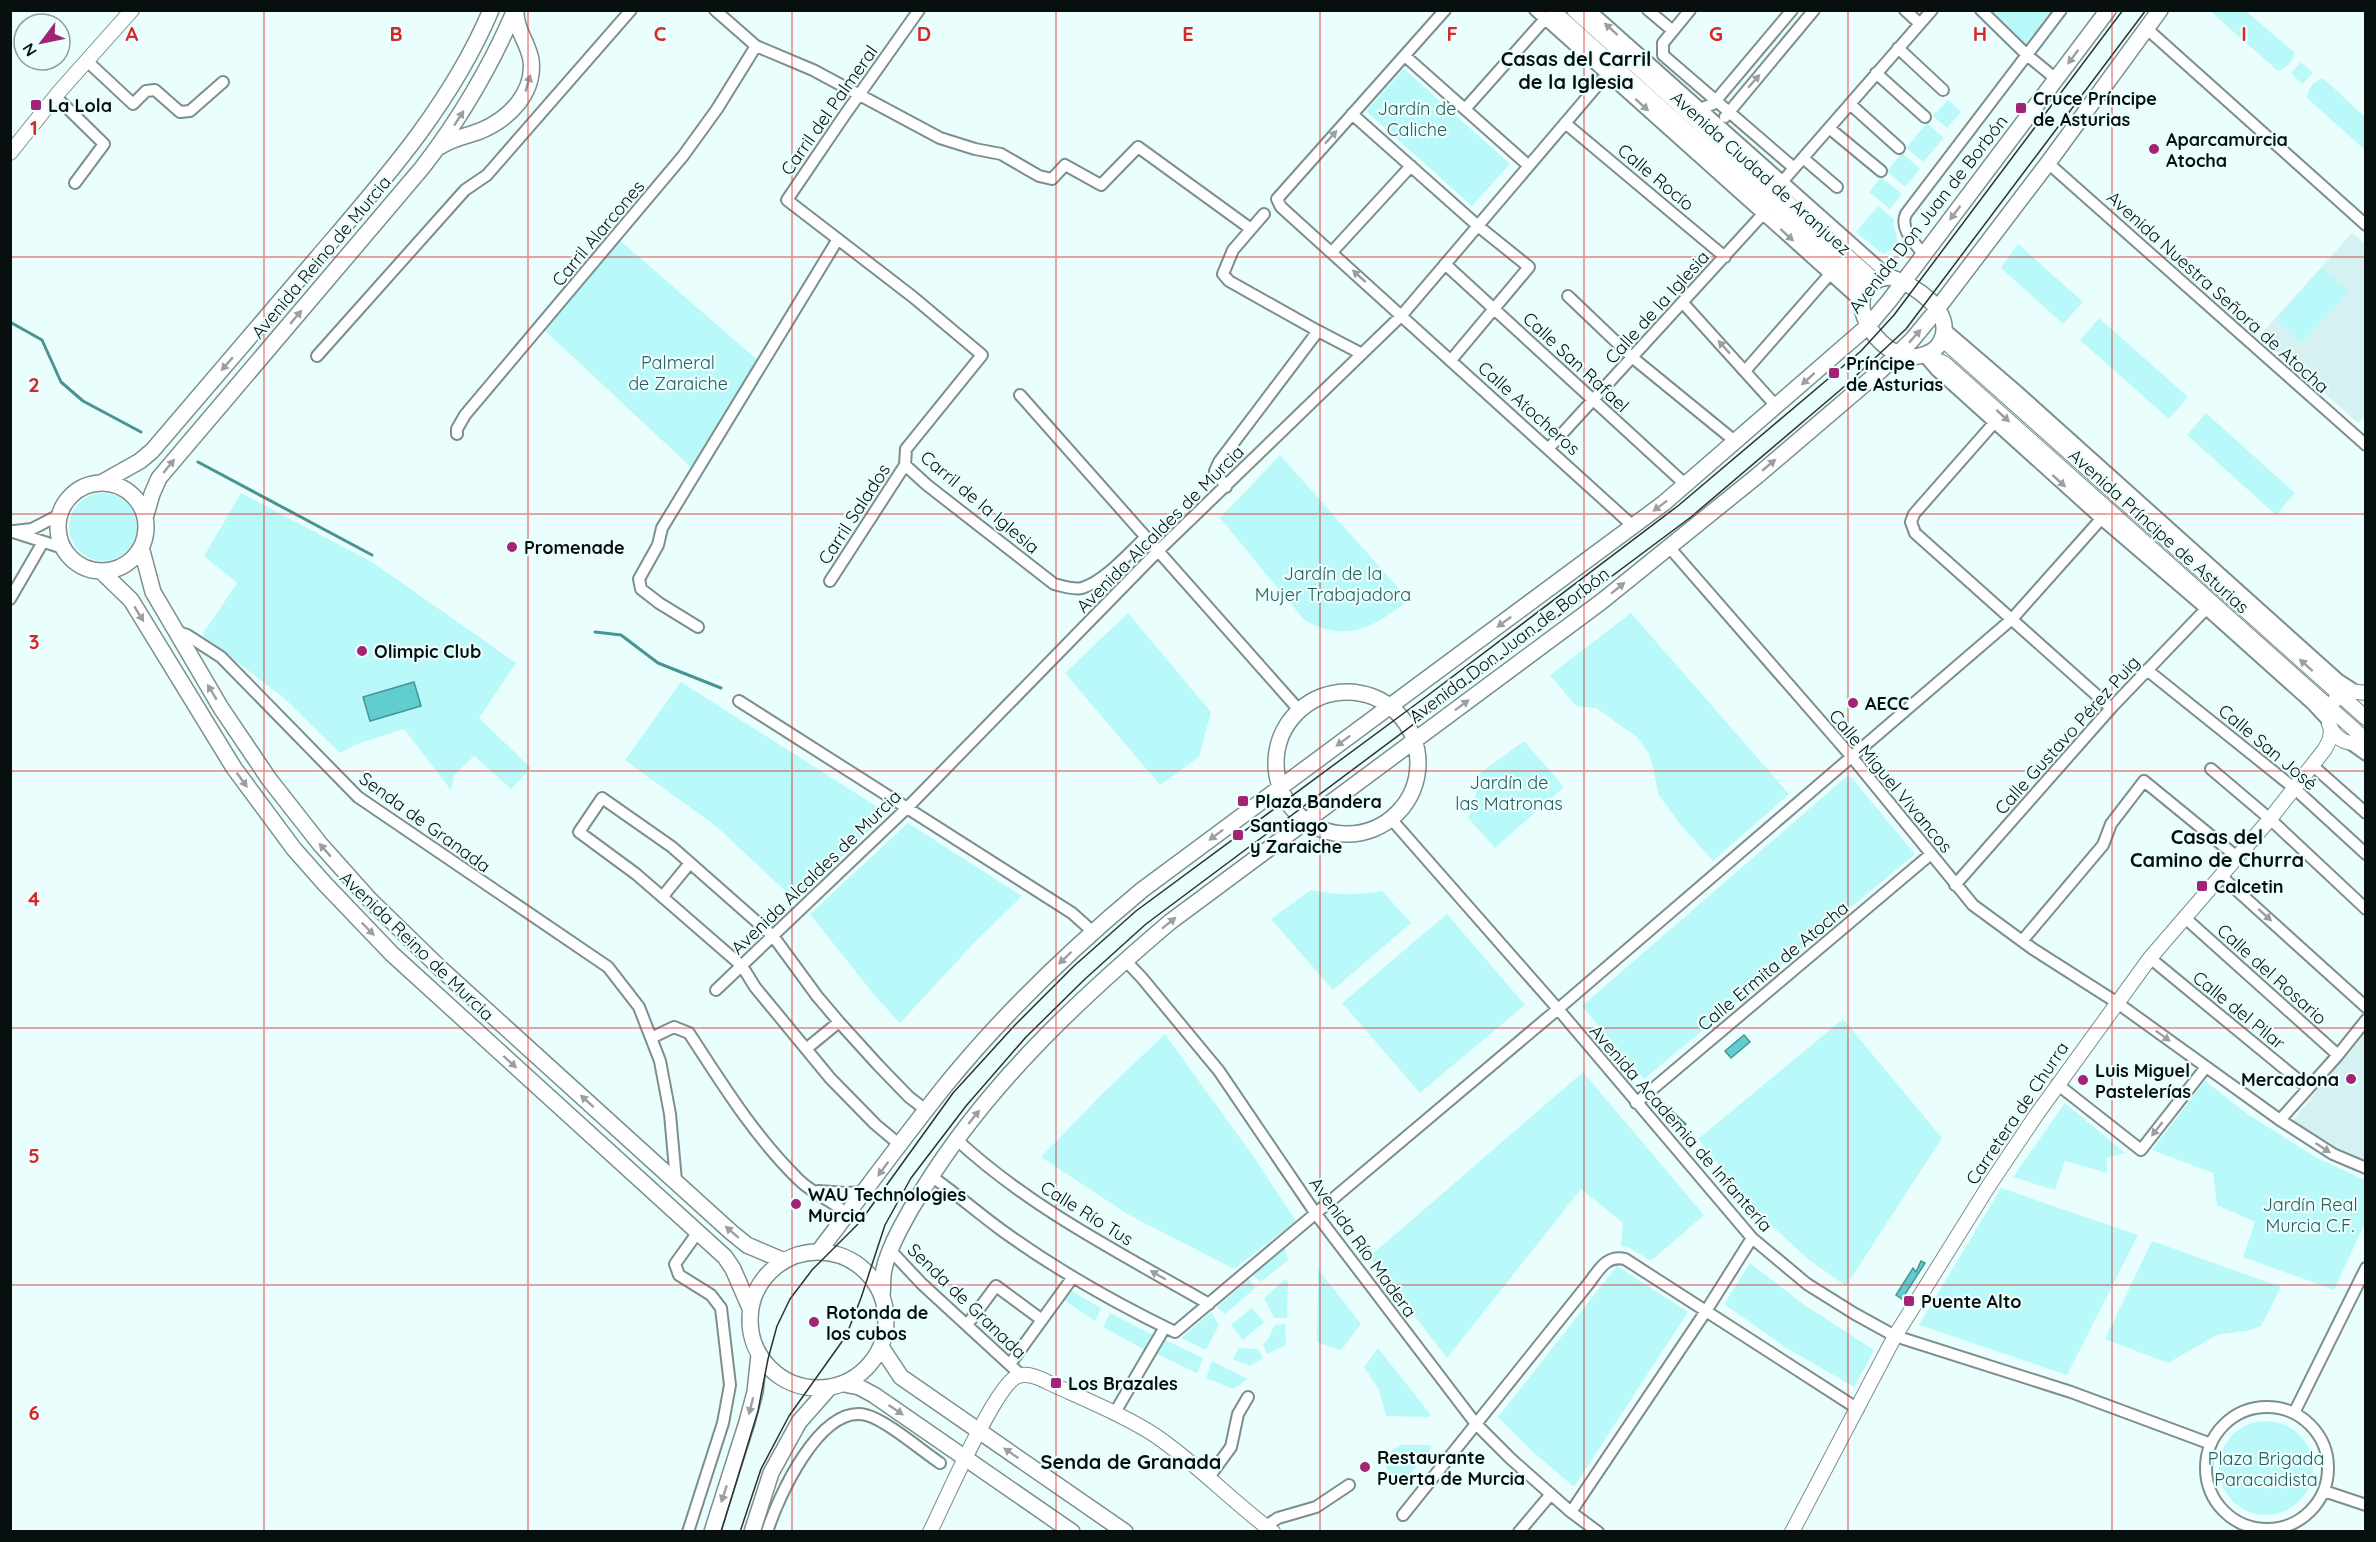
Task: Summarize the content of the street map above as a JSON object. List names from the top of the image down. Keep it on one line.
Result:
{"streets":{"main road":["Avenida Ciudad de Aranjuez","Avenida Don Juan de Borbón","Avenida Reino de Murcia","Avenida Príncipe de Asturias","Carretera de Churra"],"street":["Carril del Palmeral","Calle Rocío","Carril Alarcones","Avenida Nuestra Señora de Atocha","Calle de la Iglesia","Calle San Rafael","Calle Atocheros","Carril de la Iglesia","Carril Salados","Avenida Alcaldes de Murcia","Calle Gustavo Pérez Puig","Calle San José","Calle Miguel Vivancos","Senda de Granada","Calle Ermita de Atocha","Calle del Rosario","Calle del Pilar","Avenida Academia de Infantería","Calle Río Tus","Avenida Río Madera"]},"crossings":[["Carril del Palmeral","Carril de la Iglesia"],["Avenida Ciudad de Aranjuez","Avenida Don Juan de Borbón"],["Calle Rocío","Calle de la Iglesia"],["Calle Rocío","Avenida Alcaldes de Murcia"],["Avenida Don Juan de Borbón","Avenida Reino de Murcia"],["Avenida Don Juan de Borbón","Avenida Nuestra Señora de Atocha"],["Avenida Don Juan de Borbón","Calle San Rafael"],["Avenida Don Juan de Borbón","Calle Atocheros"],["Avenida Don Juan de Borbón","Calle Miguel Vivancos"],["Avenida Don Juan de Borbón","Senda de Granada"],["Avenida Don Juan de Borbón","Calle Río Tus"],["Avenida Don Juan de Borbón","Avenida Río Madera"],["Avenida Reino de Murcia","Senda de Granada"],["Calle de la Iglesia","Calle San Rafael"],["Calle de la Iglesia","Calle Atocheros"],["Calle San Rafael","Avenida Alcaldes de Murcia"],["Calle Atocheros","Avenida Alcaldes de Murcia"],["Carril de la Iglesia","Carril Salados"],["Avenida Príncipe de Asturias","Carretera de Churra"],["Calle Gustavo Pérez Puig","Calle San José"],["Calle Gustavo Pérez Puig","Calle Miguel Vivancos"],["Calle San José","Carretera de Churra"],["Calle Miguel Vivancos","Calle Ermita de Atocha"],["Calle Miguel Vivancos","Carretera de Churra"],["Calle Ermita de Atocha","Avenida Academia de Infantería"],["Calle del Rosario","Carretera de Churra"],["Calle del Pilar","Carretera de Churra"],["Carretera de Churra","Avenida Academia de Infantería"]],"districts":["Casas del Carril de la Iglesia","Casas del Camino de Churra","Senda de Granada"],"parks":["Jardín de Caliche","Palmeral de Zaraiche","Jardín de la Mujer Trabajadora","Jardín de las Matronas","Jardín Real Murcia C.F.","Plaza Brigada Paracaidista"],"places":{"transit":["La Lola","Cruce Príncipe de Asturias","Príncipe de Asturias","Plaza Bandera","Santiago y Zaraiche","Calcetin","Puente Alto","Los Brazales"],"other":["Aparcamurcia Atocha","Promenade","Olimpic Club","AECC","Mercadona","Luis Miguel Pastelerías","WAU Technologies Murcia","Rotonda de los cubos","Restaurante Puerta de Murcia"]},"north":"bottom left","grid":{"columns":["A","B","C","D","E","F","G","H","I"],"rows":["1","2","3","4","5","6"]}}
